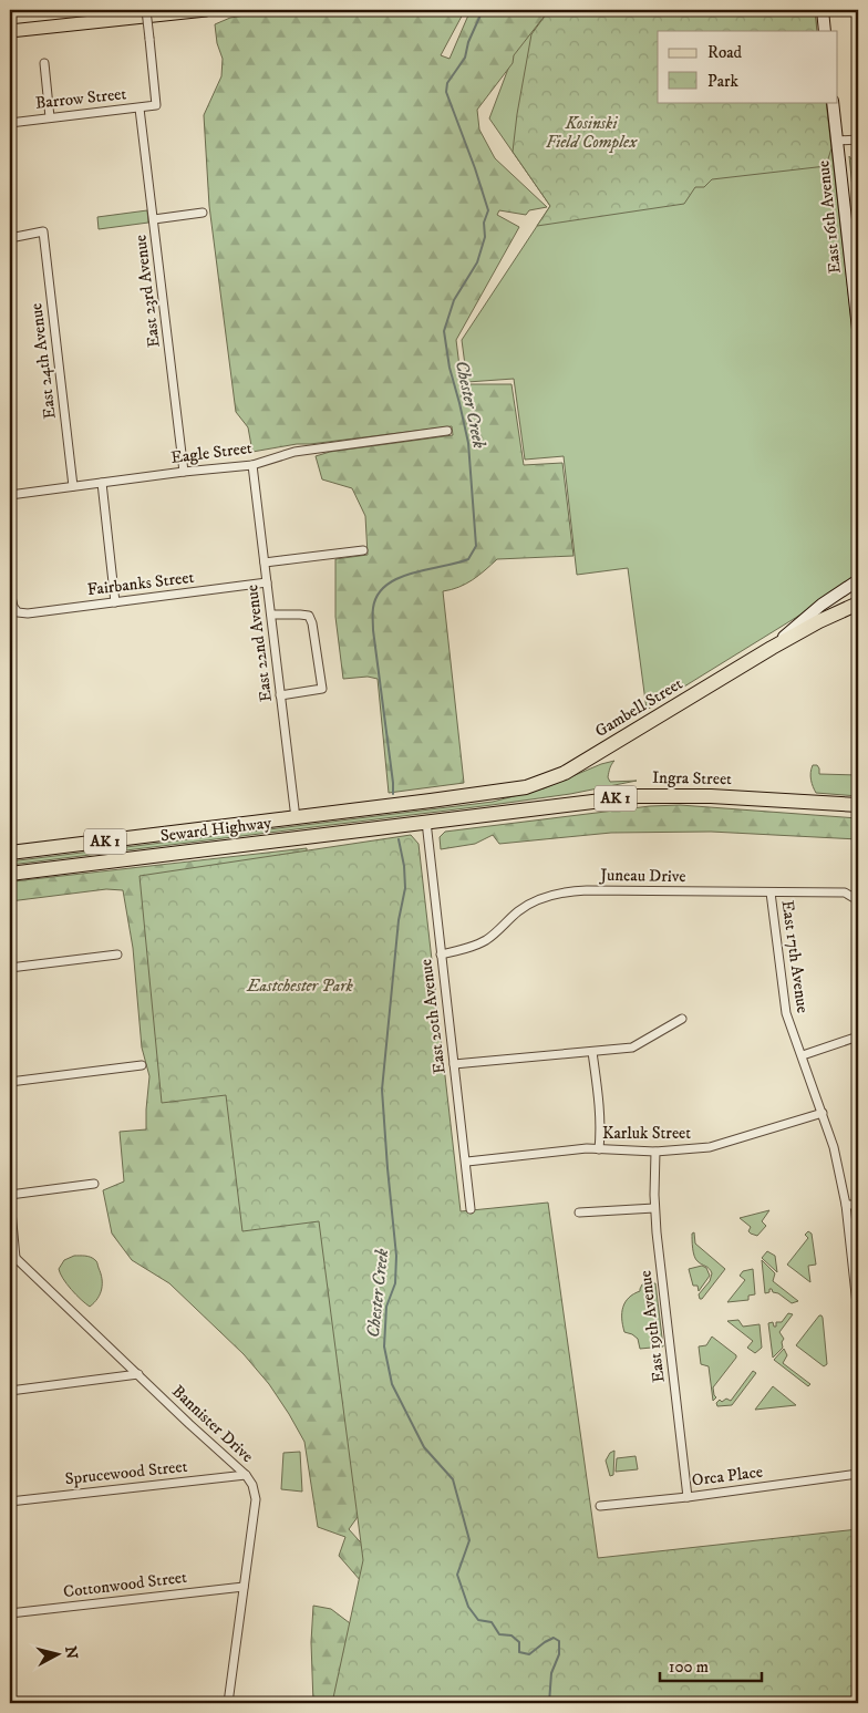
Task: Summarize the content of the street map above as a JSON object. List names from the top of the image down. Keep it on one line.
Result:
{"streets":{"highway":["Gambell Street","Ingra Street","AK 1","Seward Highway"],"street":["Barrow Street","East 16th Avenue","East 23rd Avenue","East 24th Avenue","Eagle Street","Fairbanks Street","East 22nd Avenue","Juneau Drive","East 17th Avenue","East 20th Avenue","Karluk Street","East 19th Avenue","Bannister Drive","Sprucewood Street","Orca Place","Cottonwood Street"]},"crossings":[["Barrow Street","East 23rd Avenue"],["East 23rd Avenue","Eagle Street"],["East 24th Avenue","Eagle Street"],["Eagle Street","East 22nd Avenue"],["Fairbanks Street","East 22nd Avenue"],["East 22nd Avenue","Seward Highway"],["Gambell Street","Seward Highway"],["Ingra Street","Seward Highway"],["Ingra Street","East 20th Avenue"],["Seward Highway","East 20th Avenue"],["Juneau Drive","East 17th Avenue"],["Juneau Drive","East 20th Avenue"],["East 17th Avenue","Karluk Street"],["East 20th Avenue","Karluk Street"],["Karluk Street","East 19th Avenue"],["East 19th Avenue","Orca Place"],["Bannister Drive","Sprucewood Street"],["Bannister Drive","Cottonwood Street"]],"water":["Chester Creek"],"parks":["Kosinski Field Complex","Eastchester Park"],"legend":["Road","Park"],"scale_bar":"100 m","north":"right"}
